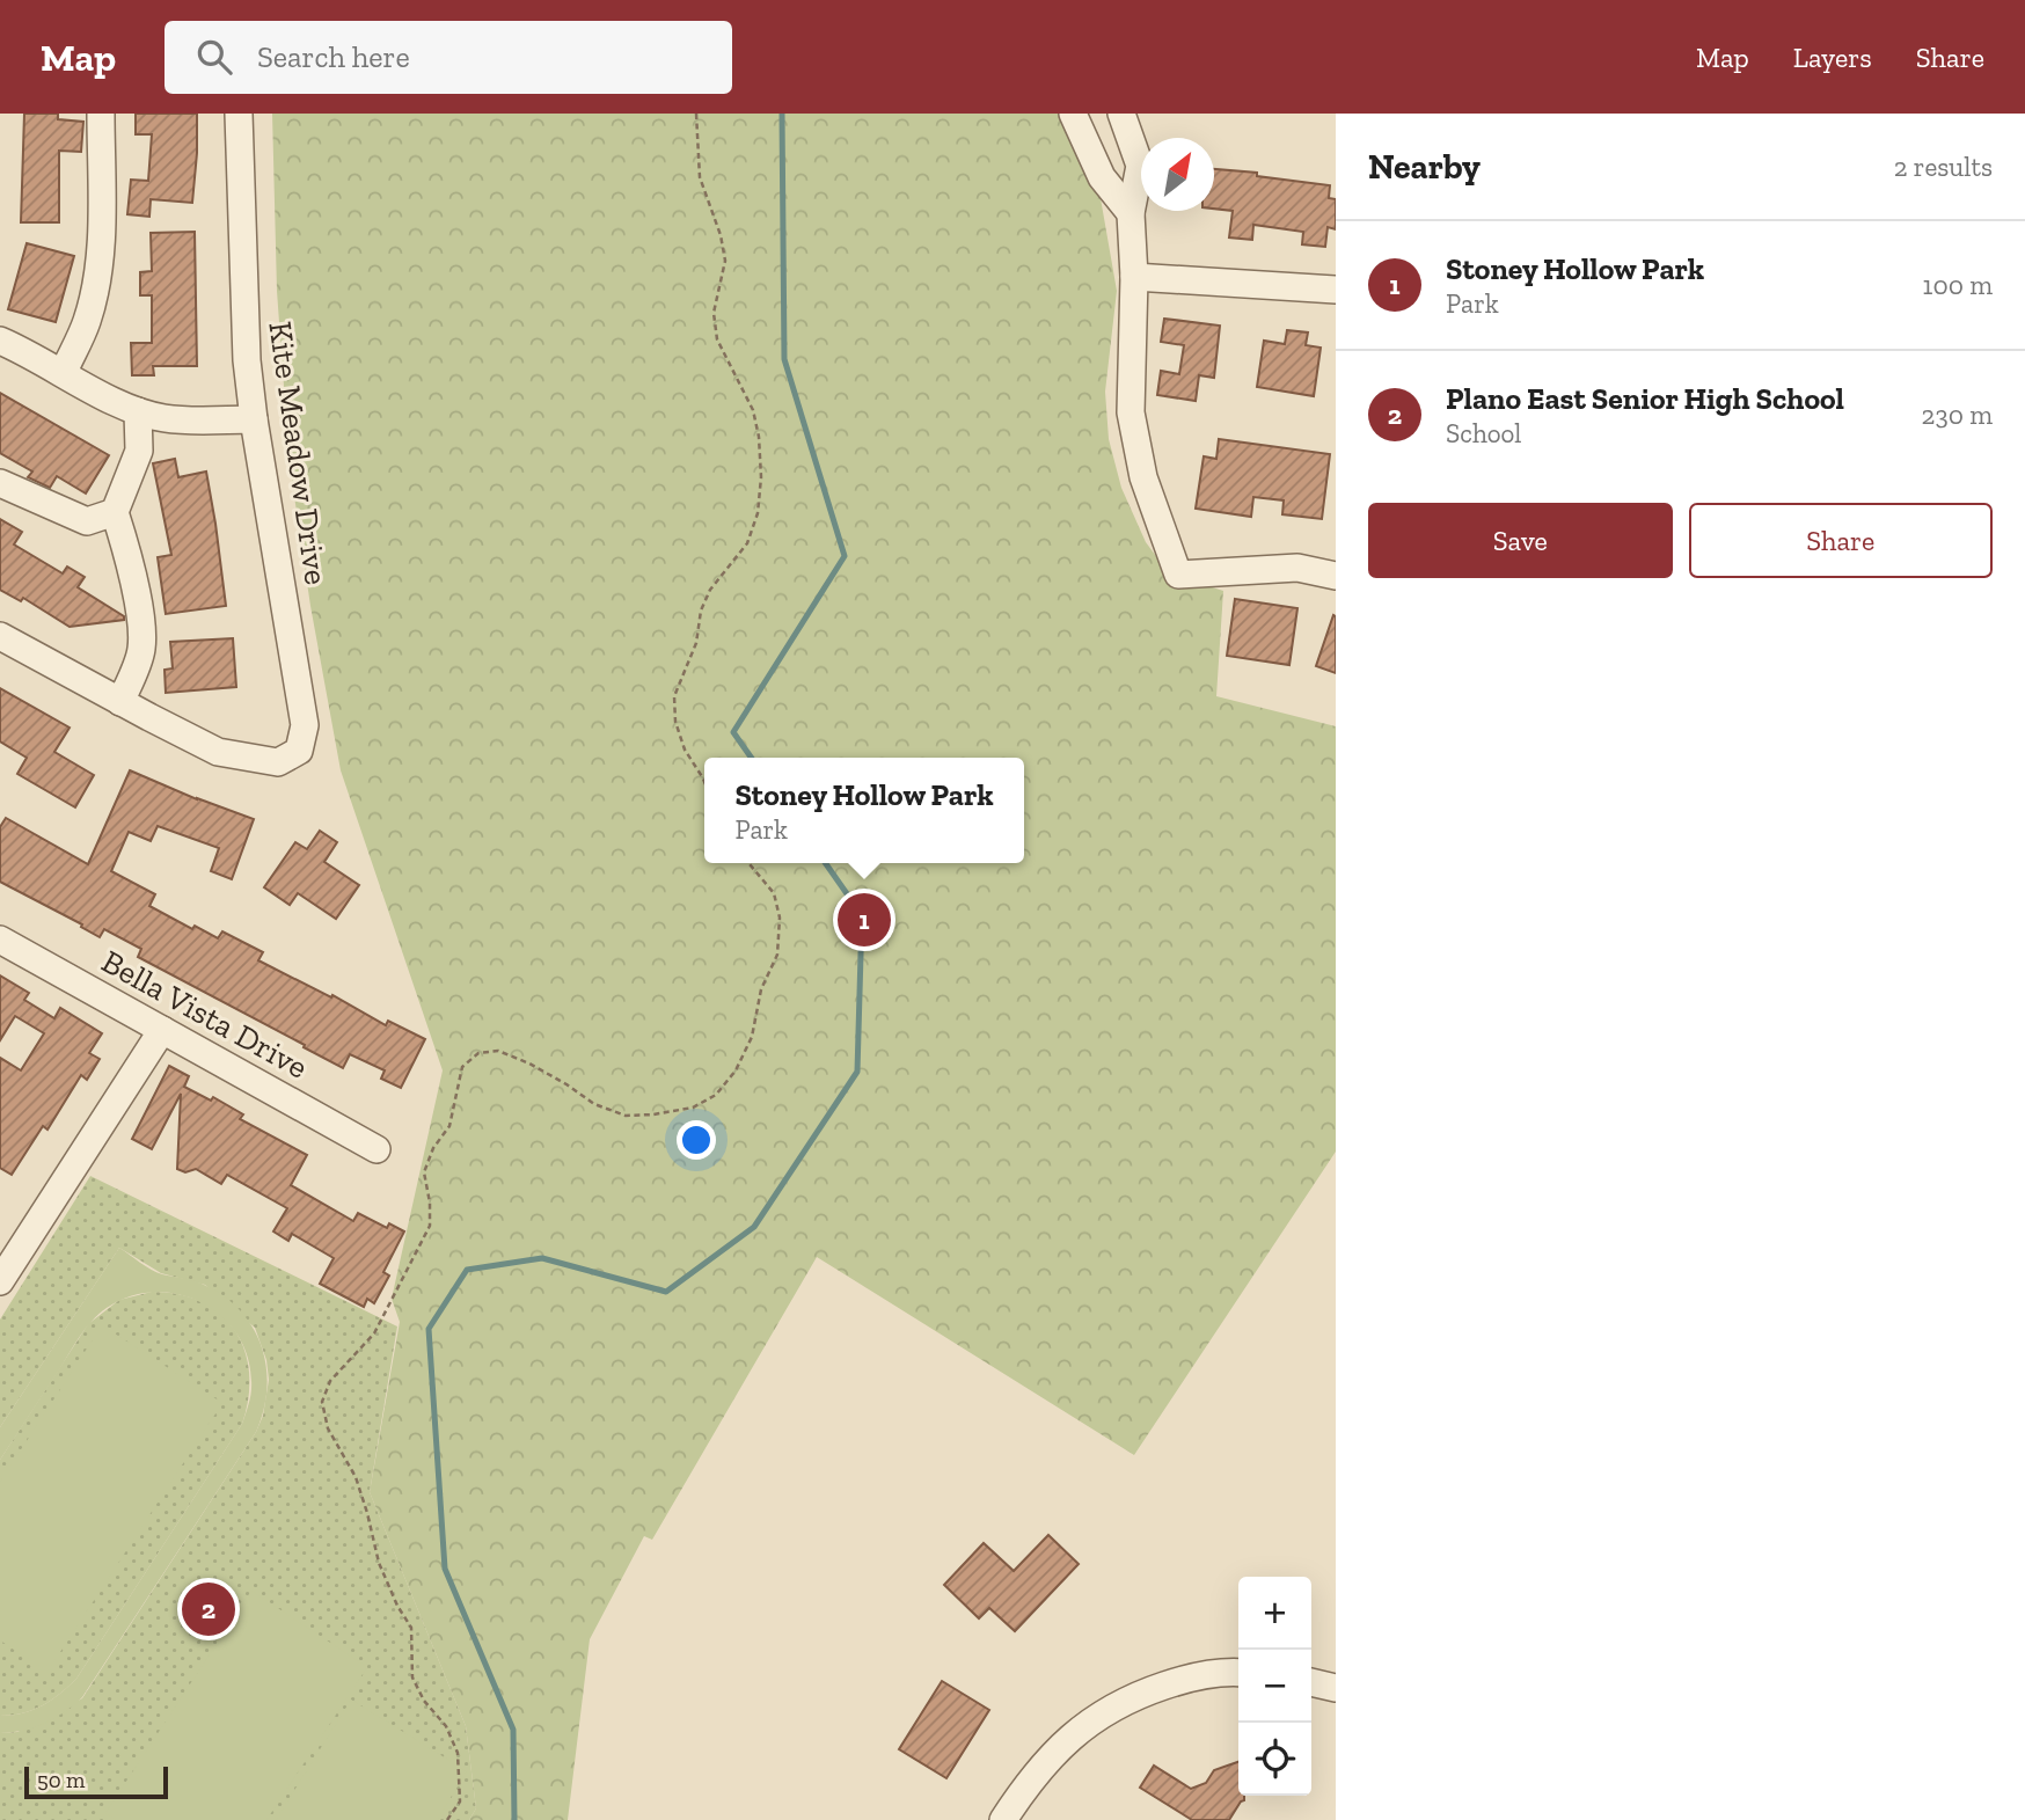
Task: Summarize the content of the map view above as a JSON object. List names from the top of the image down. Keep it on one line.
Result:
{"streets":{"street":["Kite Meadow Drive","Bella Vista Drive"]},"scale_bar":"50 m","north":"top right","page":{"header":"Map","search":"Search here","nav":["Map","Layers","Share"],"heading":["Nearby","2 results"],"list":[{"mark":"1","name":"Stoney Hollow Park","note":"Park","value":"100 m"},{"mark":"2","name":"Plano East Senior High School","note":"School","value":"230 m"}],"buttons":["Save","Share"],"popup":["Stoney Hollow Park","Park"],"pins":["1","2"],"map_buttons":["+","−"],"scale":"50 m"}}
